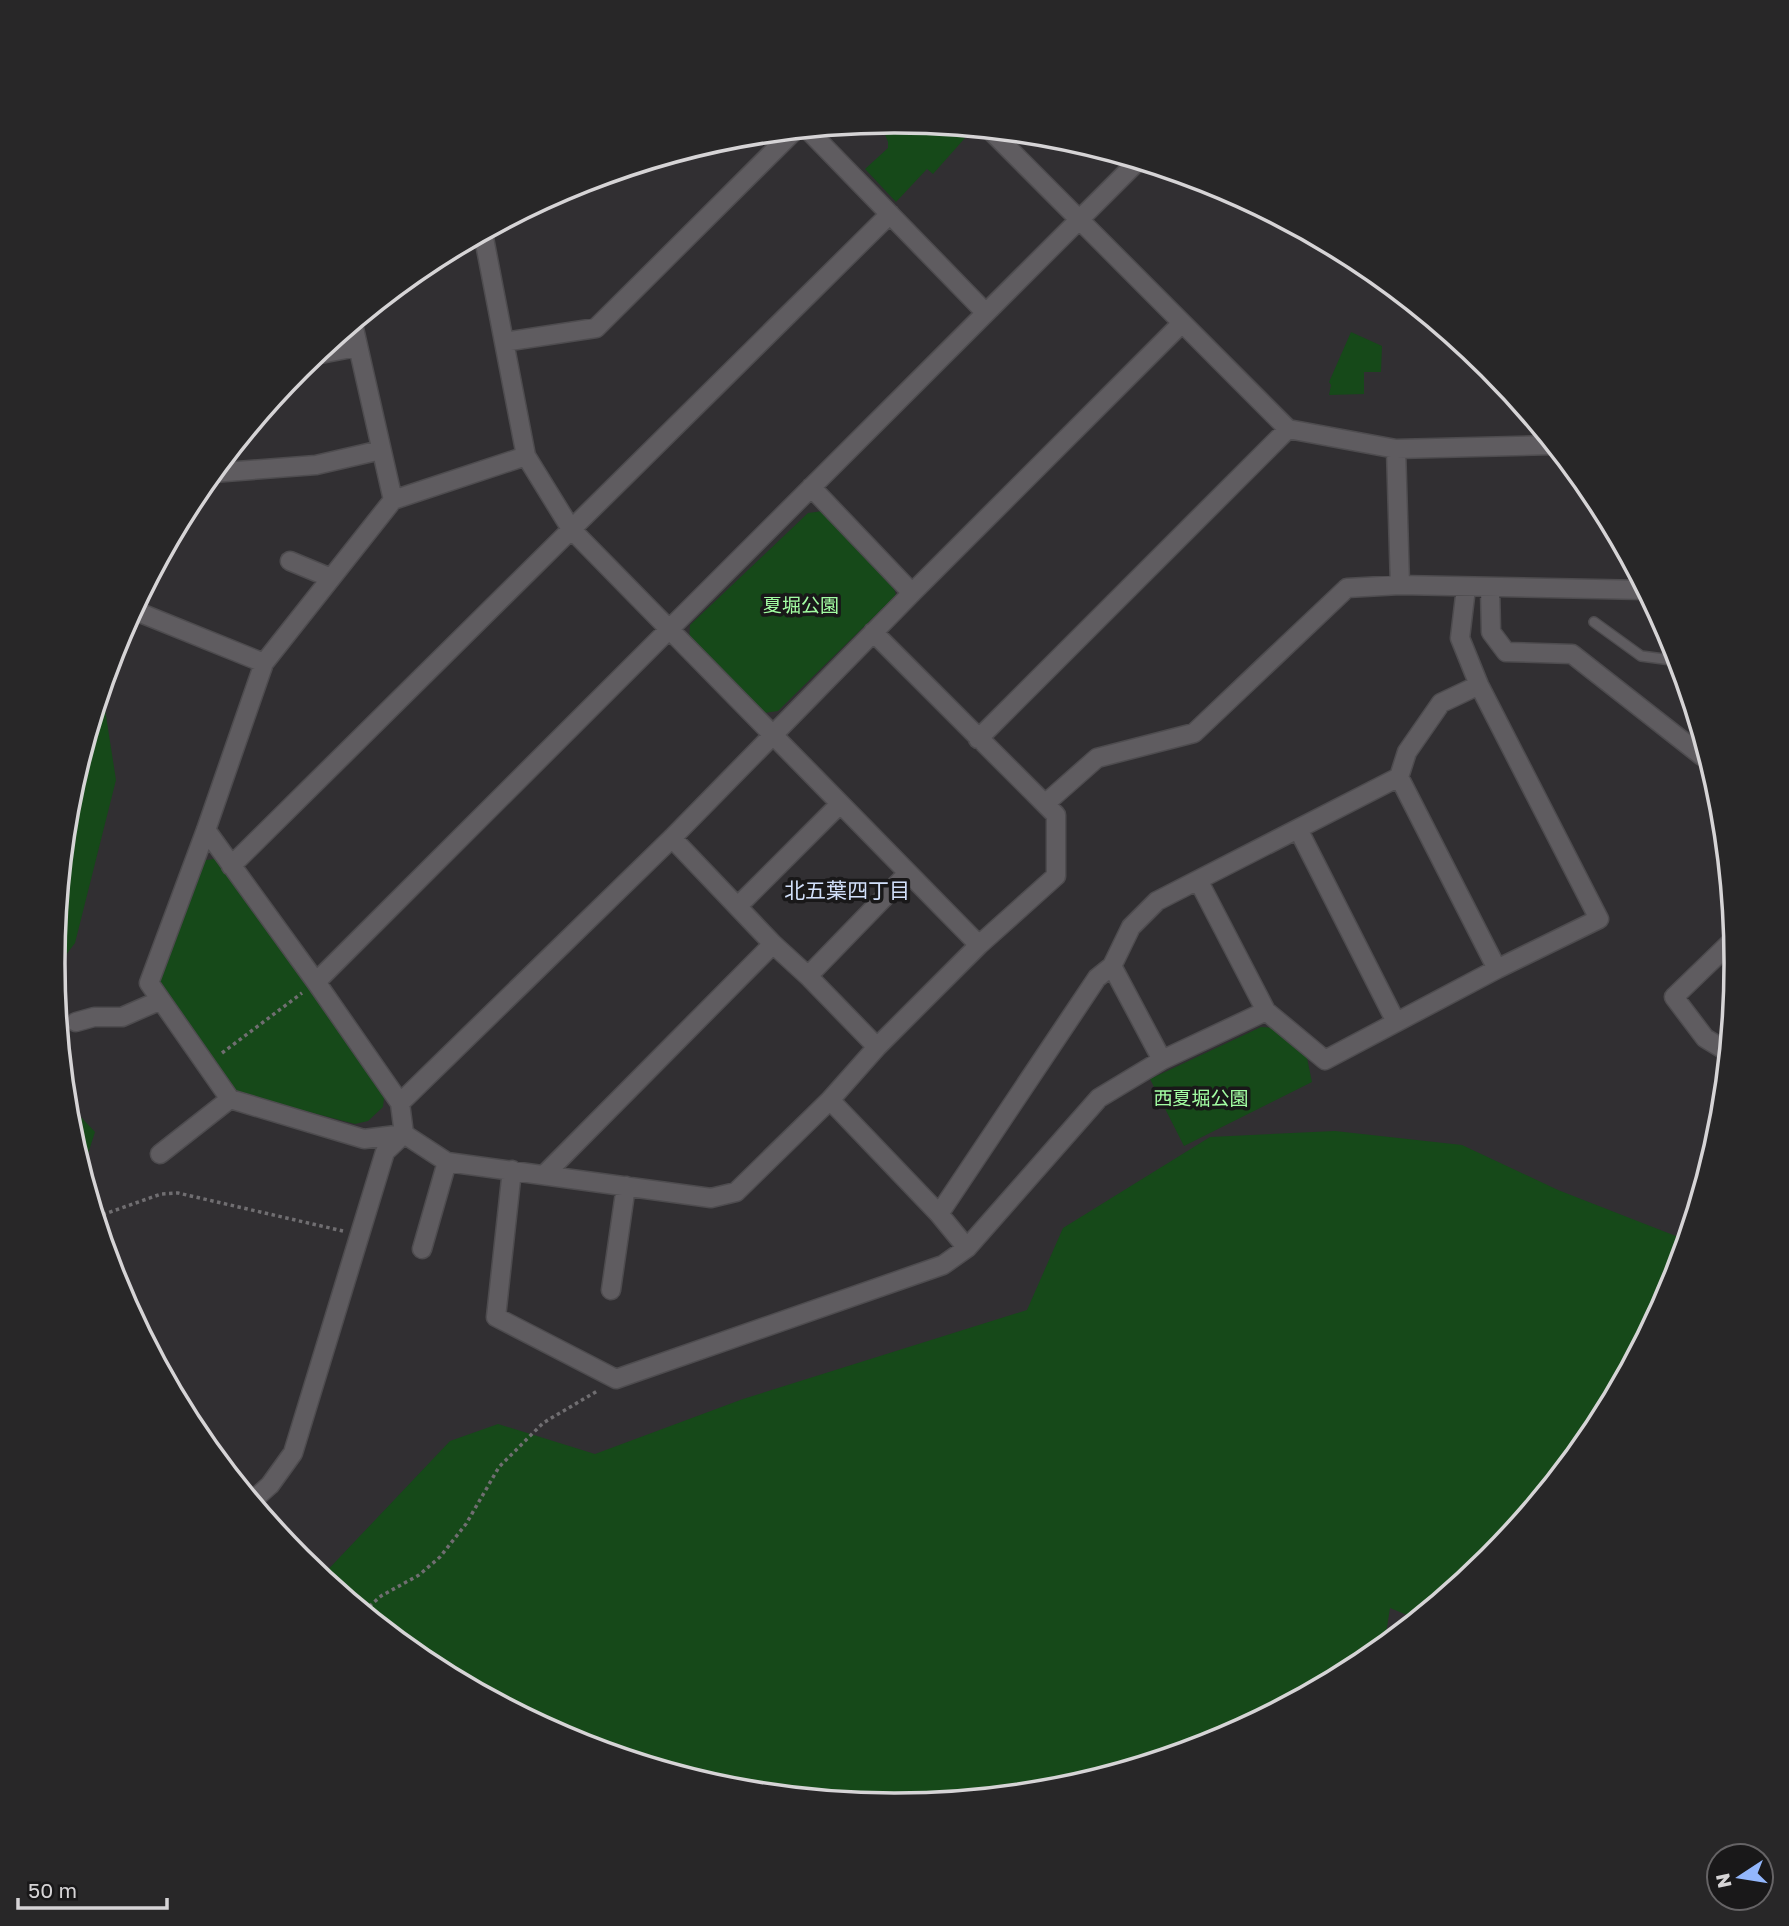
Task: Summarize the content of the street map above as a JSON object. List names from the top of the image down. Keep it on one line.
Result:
{"districts":["北五葉四丁目"],"parks":["夏堀公園","西夏堀公園"],"scale_bar":"50 m","north":"left"}
